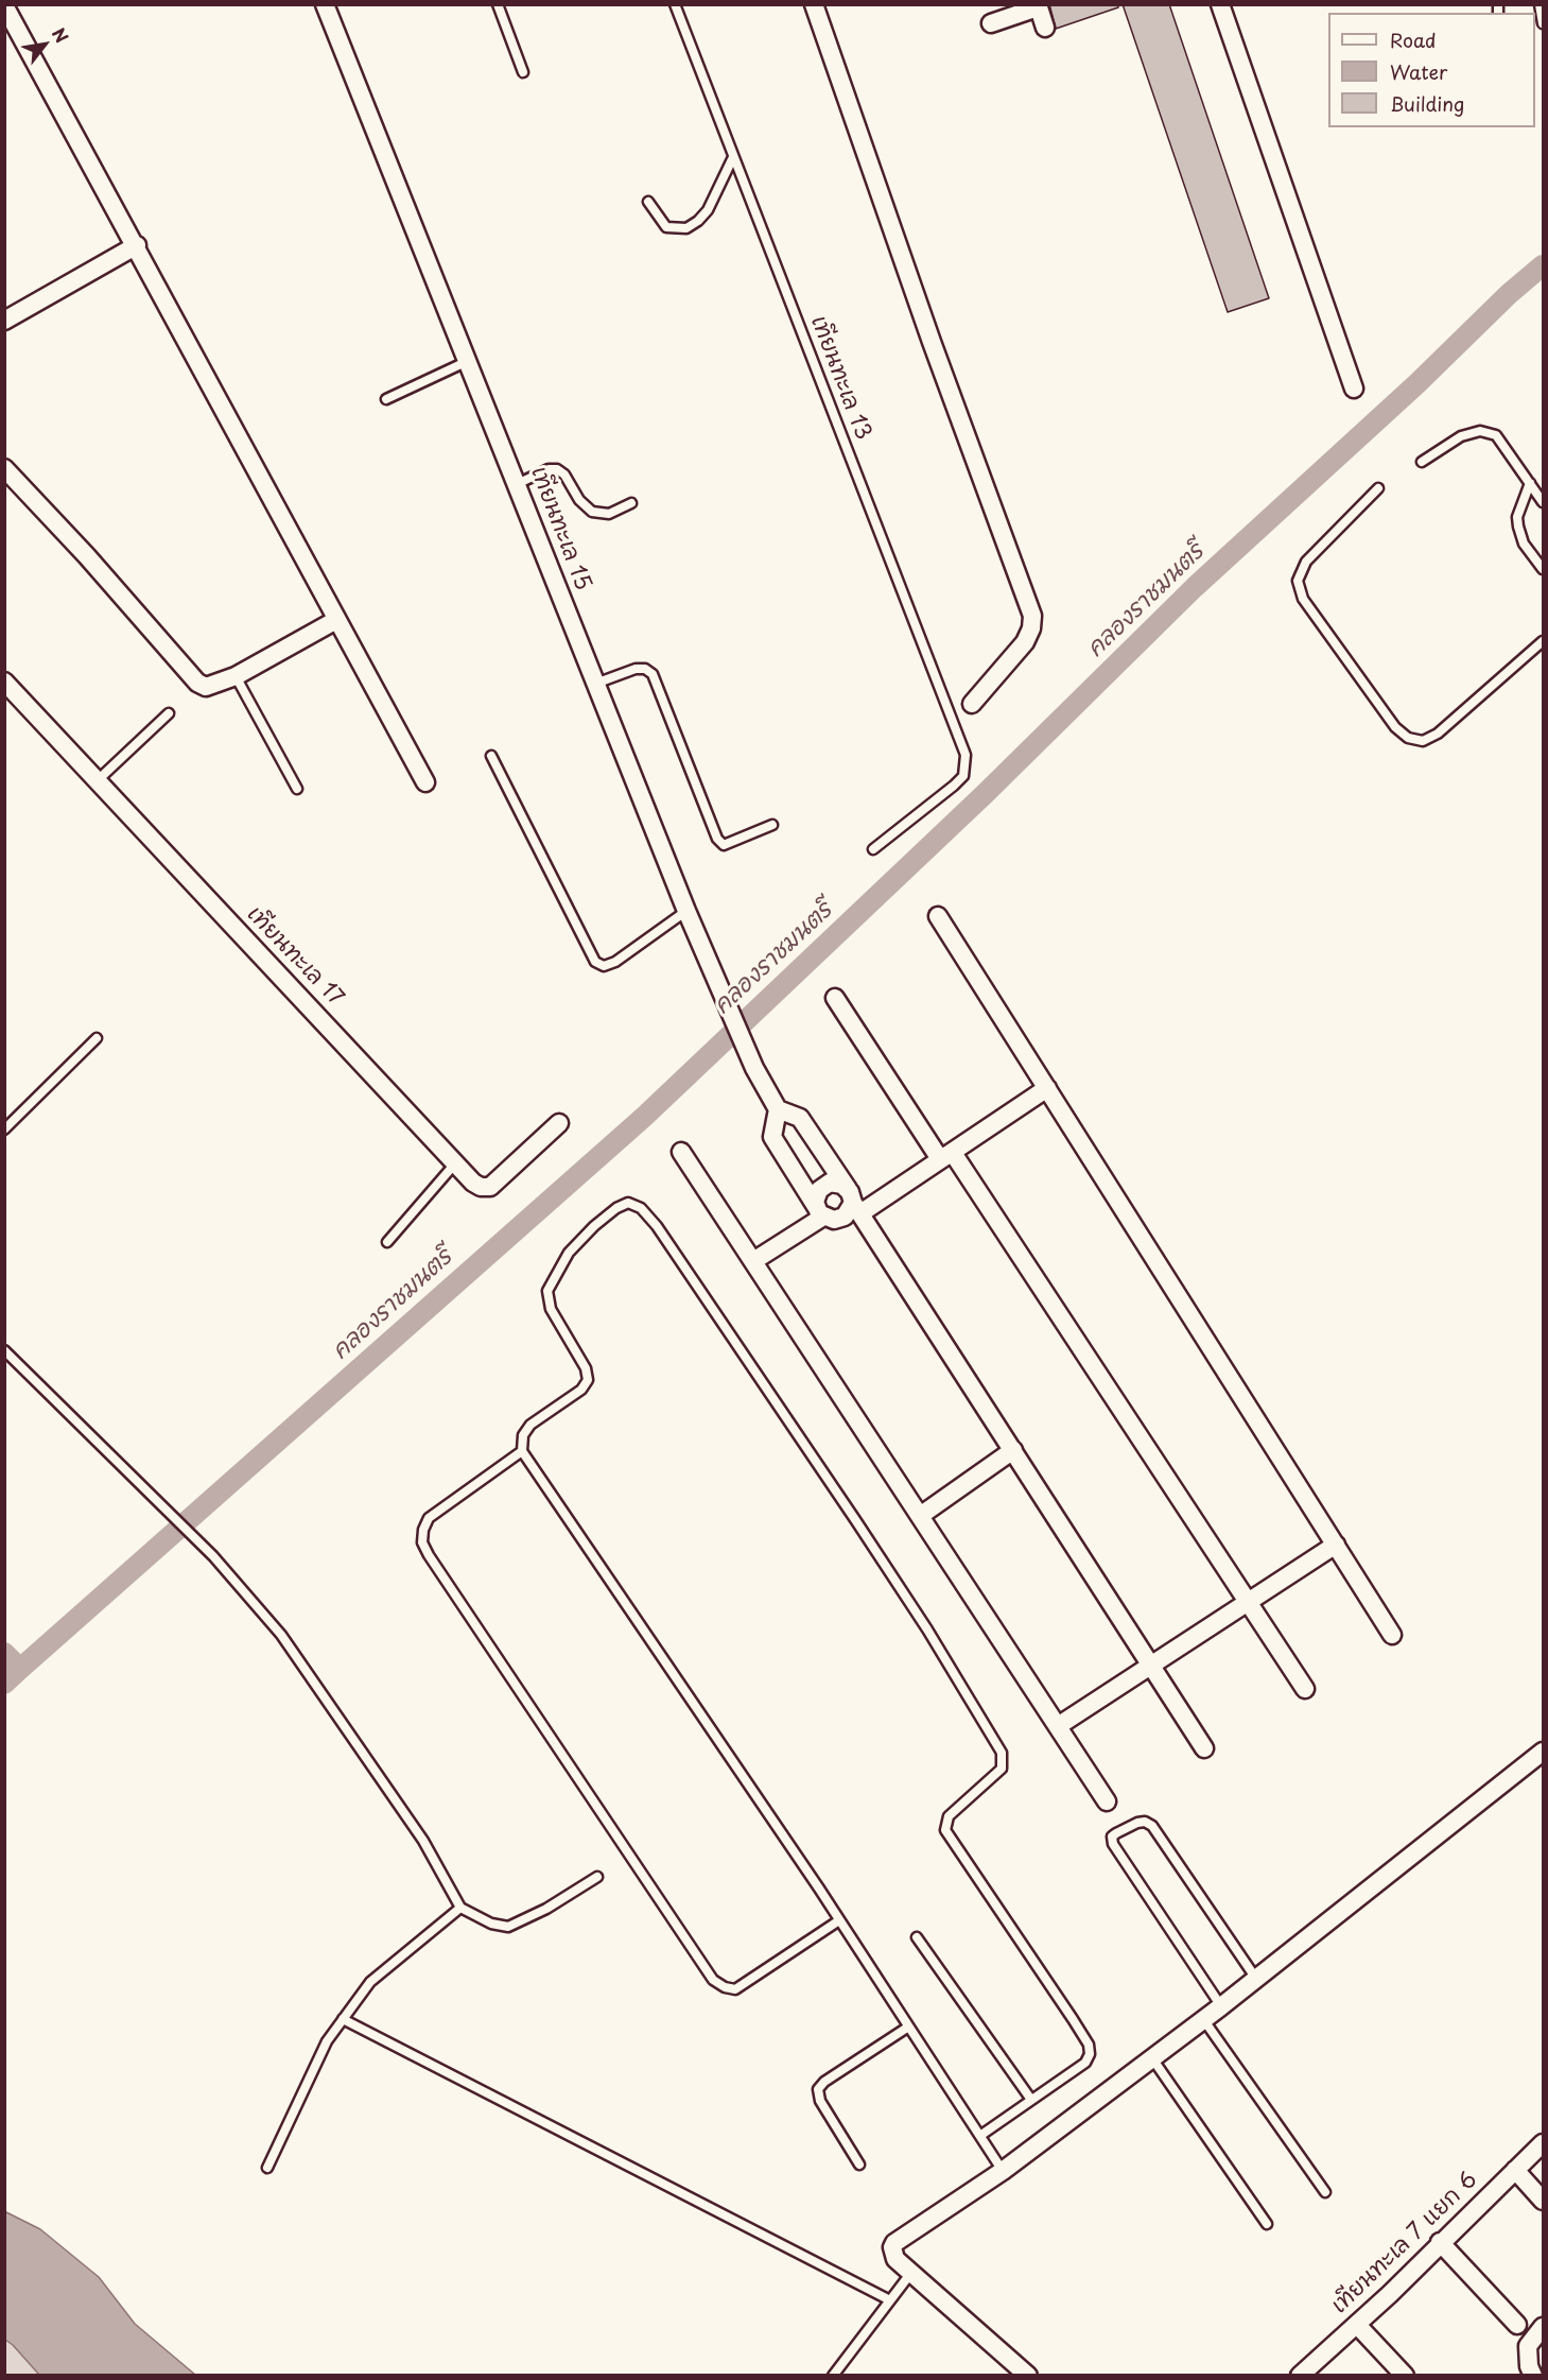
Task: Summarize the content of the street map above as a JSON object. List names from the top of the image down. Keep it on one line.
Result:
{"streets":{"street":["เทียนทะเล 15","เทียนทะเล 17","เทียนทะเล 7 แยก 6"],"lane":["เทียนทะเล 13"]},"water":["คลองราชมนตรี"],"legend":["Road","Water","Building"],"north":"top right"}
